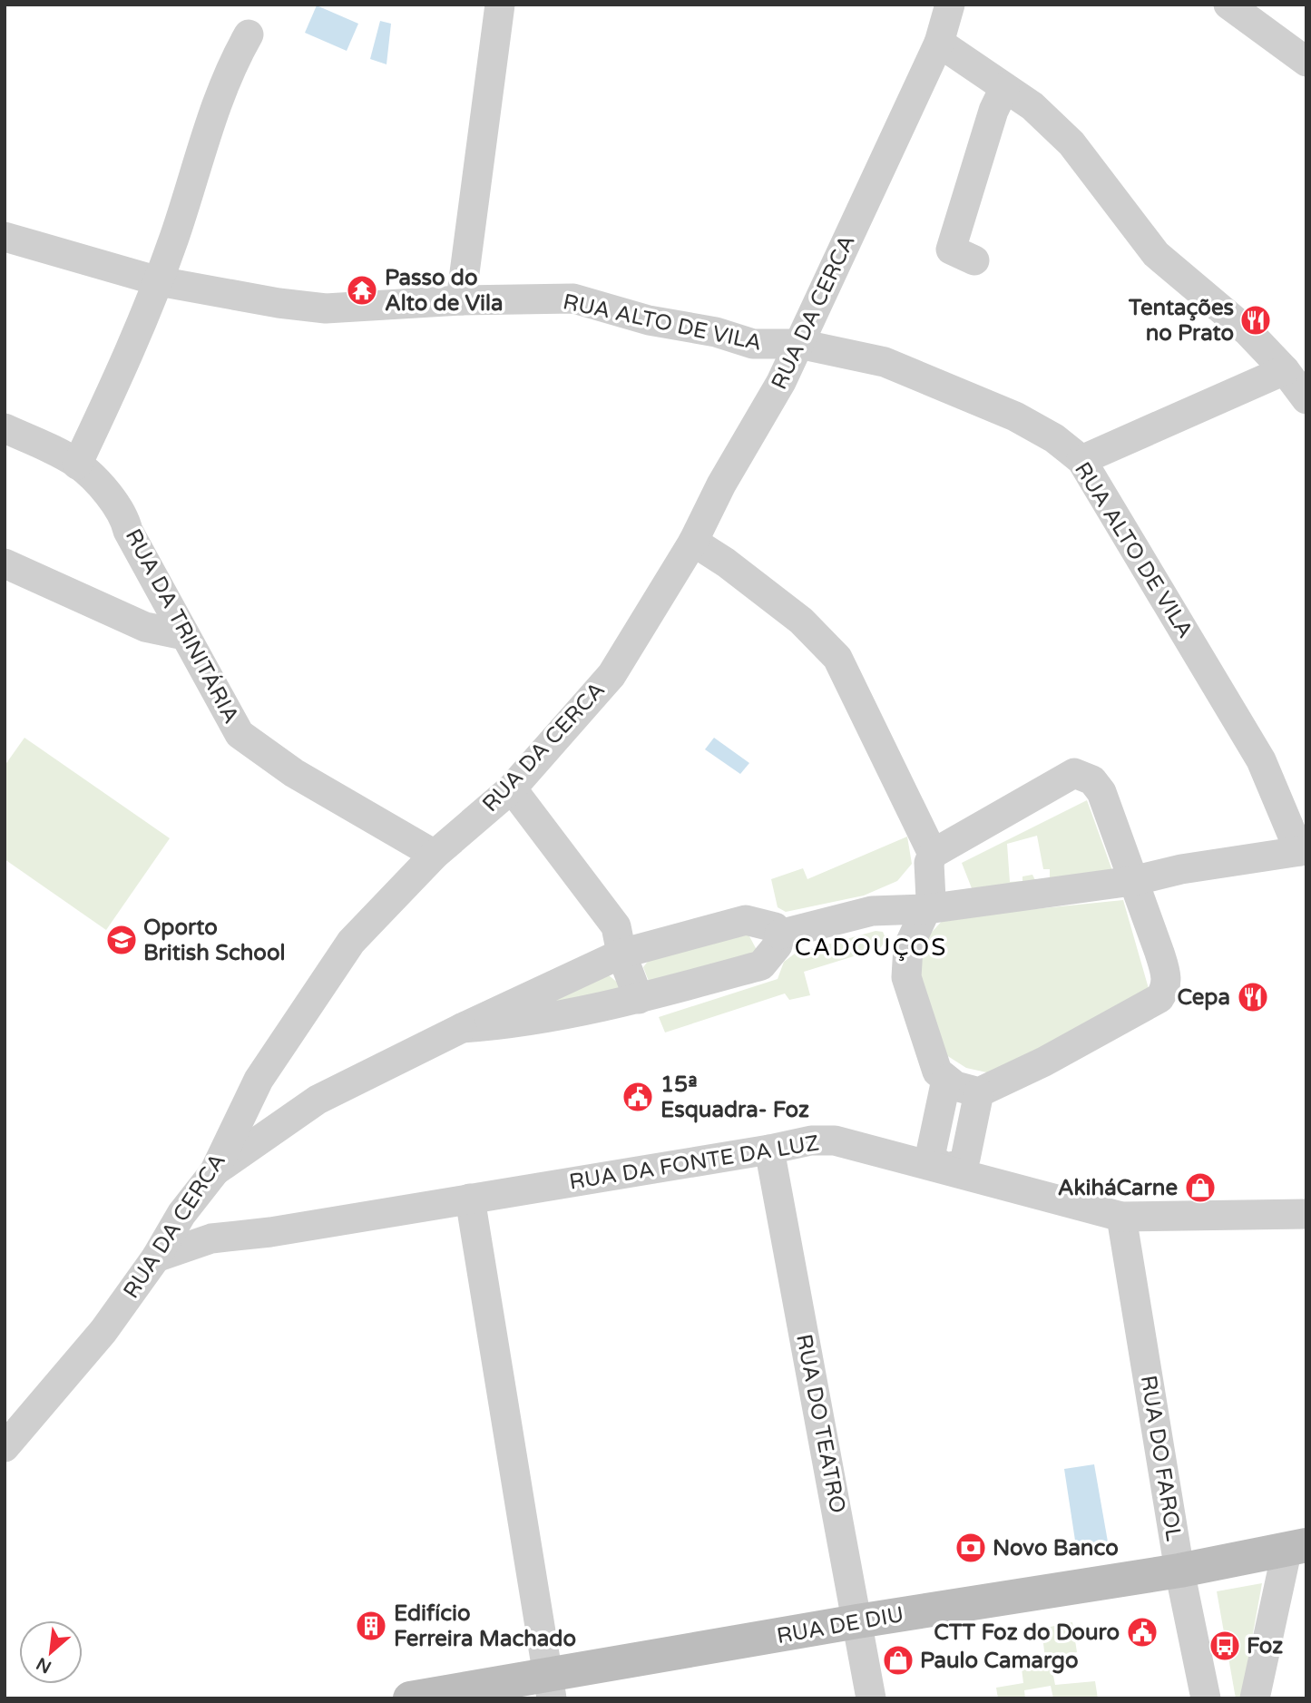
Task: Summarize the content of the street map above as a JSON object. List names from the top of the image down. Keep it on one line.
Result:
{"streets":{"main road":["RUA DE DIU"],"street":["RUA DA CERCA","RUA ALTO DE VILA","RUA DA TRINITÁRIA","RUA DA FONTE DA LUZ","RUA DO TEATRO","RUA DO FAROL"]},"crossings":[["RUA DA CERCA","RUA ALTO DE VILA"],["RUA DA CERCA","RUA DA TRINITÁRIA"],["RUA DA CERCA","RUA DA FONTE DA LUZ"],["RUA DA FONTE DA LUZ","RUA DO TEATRO"],["RUA DA FONTE DA LUZ","RUA DO FAROL"],["RUA DO TEATRO","RUA DE DIU"],["RUA DO FAROL","RUA DE DIU"]],"districts":["CADOUÇOS"],"places":{"temple":["Passo do Alto de Vila"],"restaurant":["Tentações no Prato","Cepa"],"school or university":["Oporto British School"],"public building":["15ª Esquadra- Foz","CTT Foz do Douro"],"shop":["AkiháCarne","Paulo Camargo"],"bank":["Novo Banco"],"building":["Edifício Ferreira Machado"],"bus stop":["Foz"]},"north":"bottom left"}
